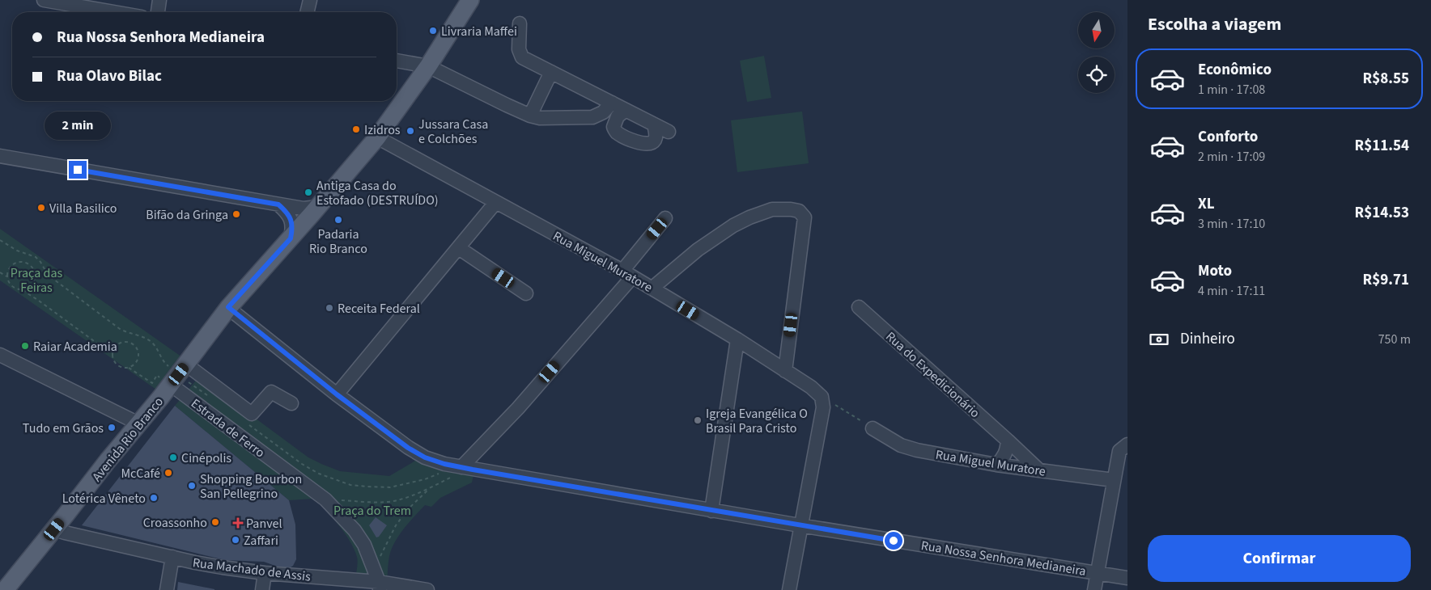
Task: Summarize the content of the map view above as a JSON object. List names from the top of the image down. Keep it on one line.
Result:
{"streets":{"main road":["Avenida Rio Branco"],"street":["Rua Miguel Muratore","Rua do Expedicionário","Estrada de Ferro","Rua Nossa Senhora Medianeira","Rua Machado de Assis"]},"crossings":[["Rua Miguel Muratore","Rua do Expedicionário"],["Rua Miguel Muratore","Avenida Rio Branco"],["Estrada de Ferro","Avenida Rio Branco"],["Estrada de Ferro","Rua Machado de Assis"],["Avenida Rio Branco","Rua Nossa Senhora Medianeira"],["Avenida Rio Branco","Rua Machado de Assis"]],"parks":["Praça das Feiras","Praça do Trem"],"places":{"other":["Livraria Maffei","Izidros","Jussara Casa e Colchões","Antiga Casa do Estofado (DESTRUÍDO)","Villa Basilico","Bifão da Gringa","Padaria Rio Branco","Receita Federal","Raiar Academia","Igreja Evangélica O Brasil Para Cristo","Tudo em Grãos","Cinépolis","McCafé","Shopping Bourbon San Pellegrino","Lotérica Vêneto","Croassonho","Zaffari"],"health":["Panvel"]},"north":"bottom","page":{"heading":"Escolha a viagem","banner":["Rua Nossa Senhora Medianeira","Rua Olavo Bilac"],"list":[{"name":"Econômico","note":"1 min · 17:08","value":"R$8.55"},{"name":"Conforto","note":"2 min · 17:09","value":"R$11.54"},{"name":"XL","note":"3 min · 17:10","value":"R$14.53"},{"name":"Moto","note":"4 min · 17:11","value":"R$9.71"}],"bubble":"2 min","pay":["Dinheiro","750 m"],"buttons":"Confirmar"}}
